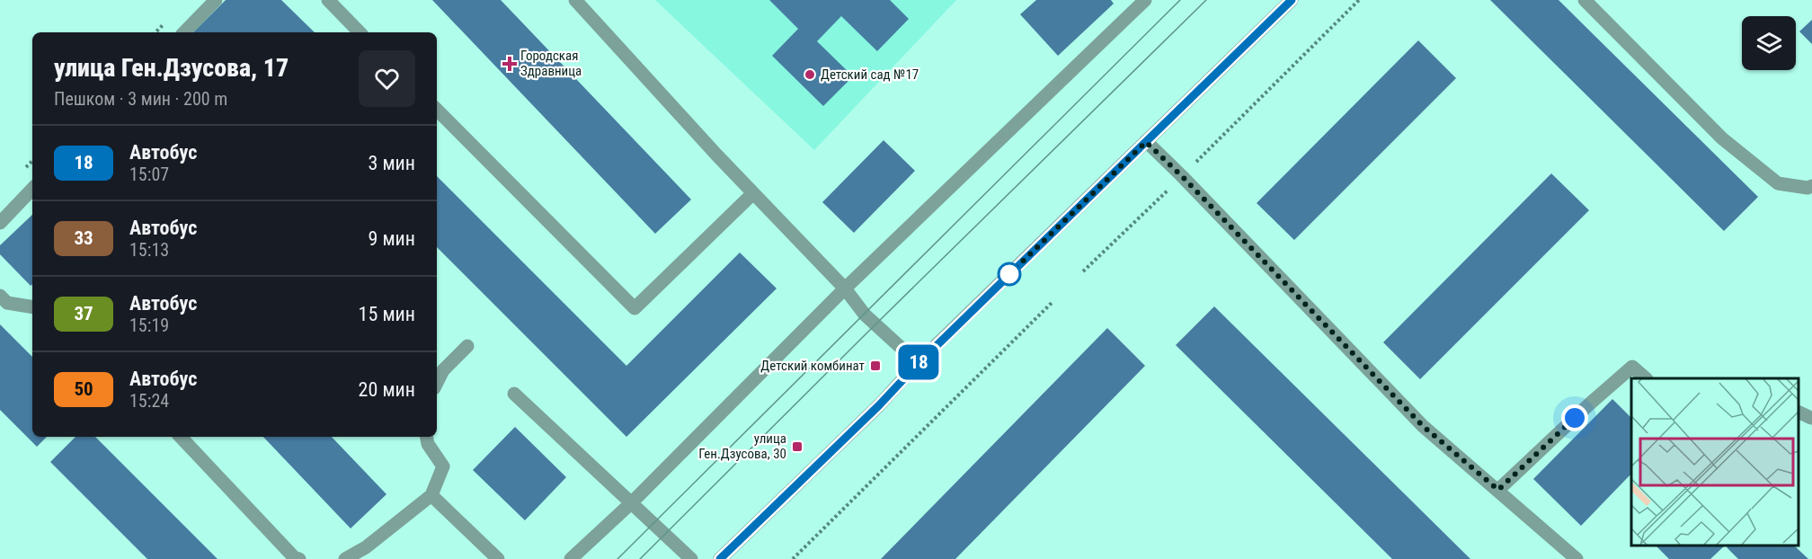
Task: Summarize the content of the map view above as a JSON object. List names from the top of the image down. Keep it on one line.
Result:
{"places":{"health":["Городская Здравница"],"other":["Детский сад №17"],"transit":["Детский комбинат","улица Ген.Дзусова, 30"]},"lines":["bus line 18"],"page":{"on_map":"18","heading":["улица Ген.Дзусова, 17","Пешком · 3 мин · 200 m"],"list":[{"mark":"18","name":"Автобус","note":"15:07","value":"3 мин"},{"mark":"33","name":"Автобус","note":"15:13","value":"9 мин"},{"mark":"37","name":"Автобус","note":"15:19","value":"15 мин"},{"mark":"50","name":"Автобус","note":"15:24","value":"20 мин"}]}}
